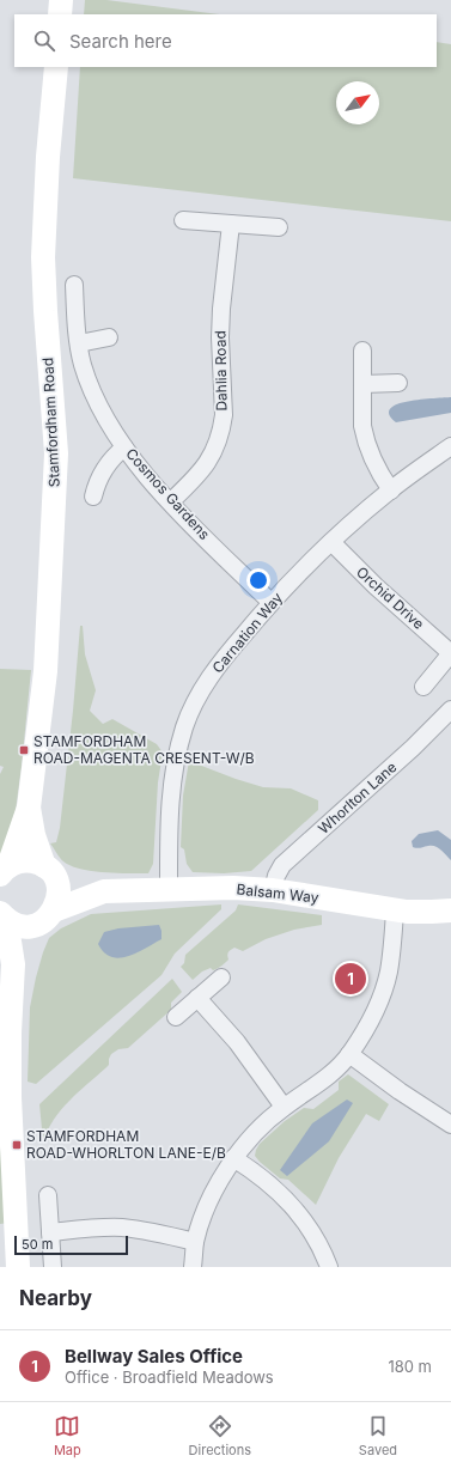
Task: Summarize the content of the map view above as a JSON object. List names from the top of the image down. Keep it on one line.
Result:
{"streets":{"main road":["Stamfordham Road","Balsam Way"],"street":["Dahlia Road","Cosmos Gardens","Orchid Drive","Carnation Way","Whorlton Lane"]},"crossings":[["Dahlia Road","Cosmos Gardens"],["Stamfordham Road","Balsam Way"],["Cosmos Gardens","Carnation Way"],["Orchid Drive","Carnation Way"],["Carnation Way","Balsam Way"],["Whorlton Lane","Balsam Way"]],"places":{"transit":["STAMFORDHAM ROAD-MAGENTA CRESENT-W/B","STAMFORDHAM ROAD-WHORLTON LANE-E/B"]},"scale_bar":"50 m","north":"top right","page":{"search":"Search here","pins":"1","scale":"50 m","heading":"Nearby","list":[{"mark":"1","name":"Bellway Sales Office","note":"Office · Broadfield Meadows","value":"180 m"}],"nav":["Map","Directions","Saved"]}}
